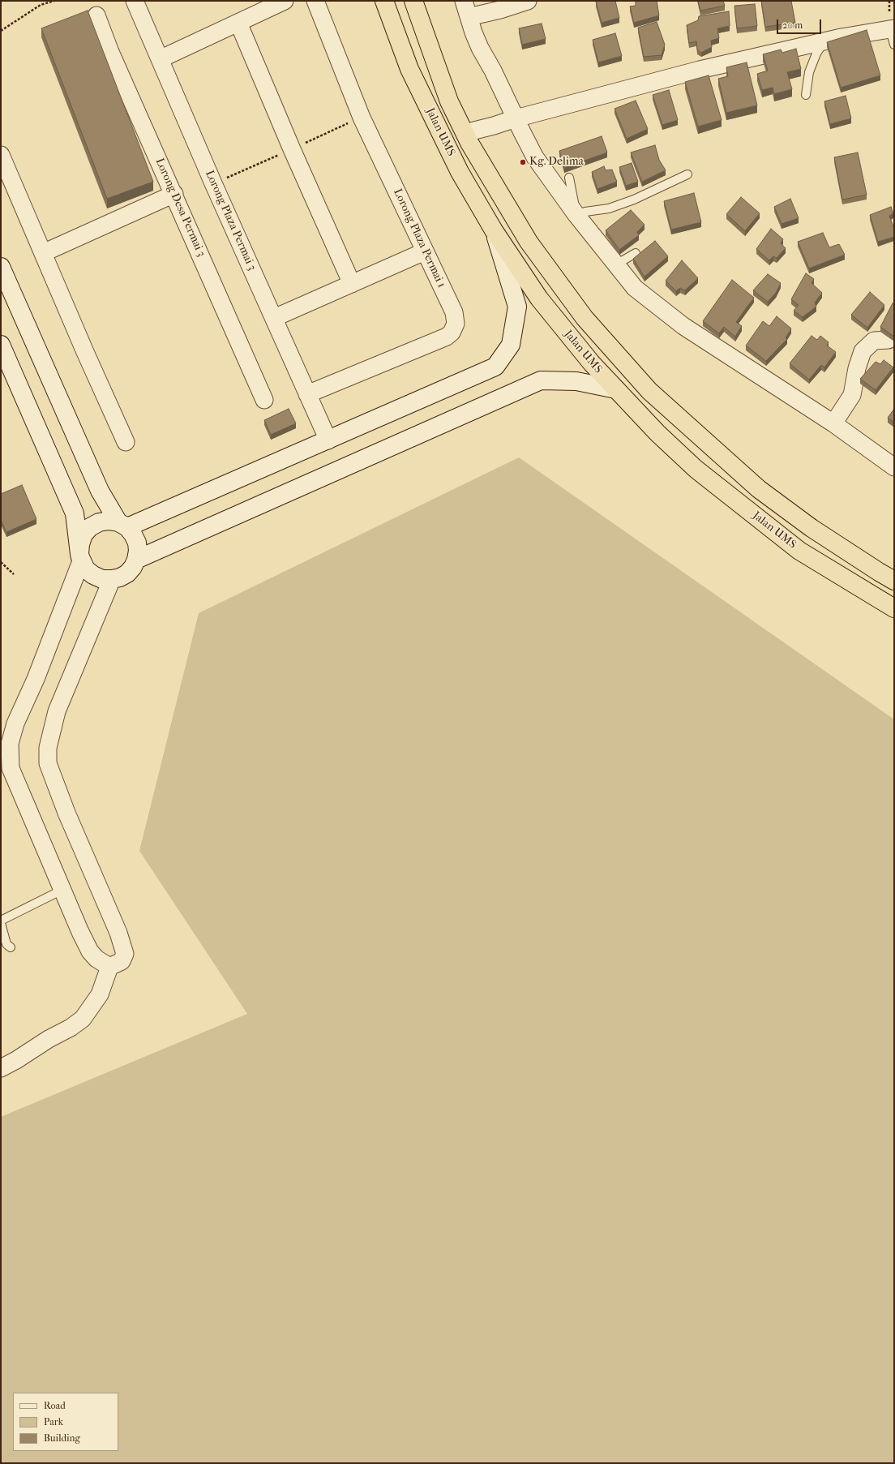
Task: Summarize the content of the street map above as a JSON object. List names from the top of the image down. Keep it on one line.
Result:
{"streets":{"highway":["Jalan UMS"],"street":["Lorong Desa Permai 3","Lorong Plaza Permai 3","Lorong Plaza Permai 1"]},"crossings":[["Lorong Plaza Permai 3","Lorong Plaza Permai 1"]],"places":["Kg. Delima"],"legend":["Road","Park","Building"],"scale_bar":"20 m"}
